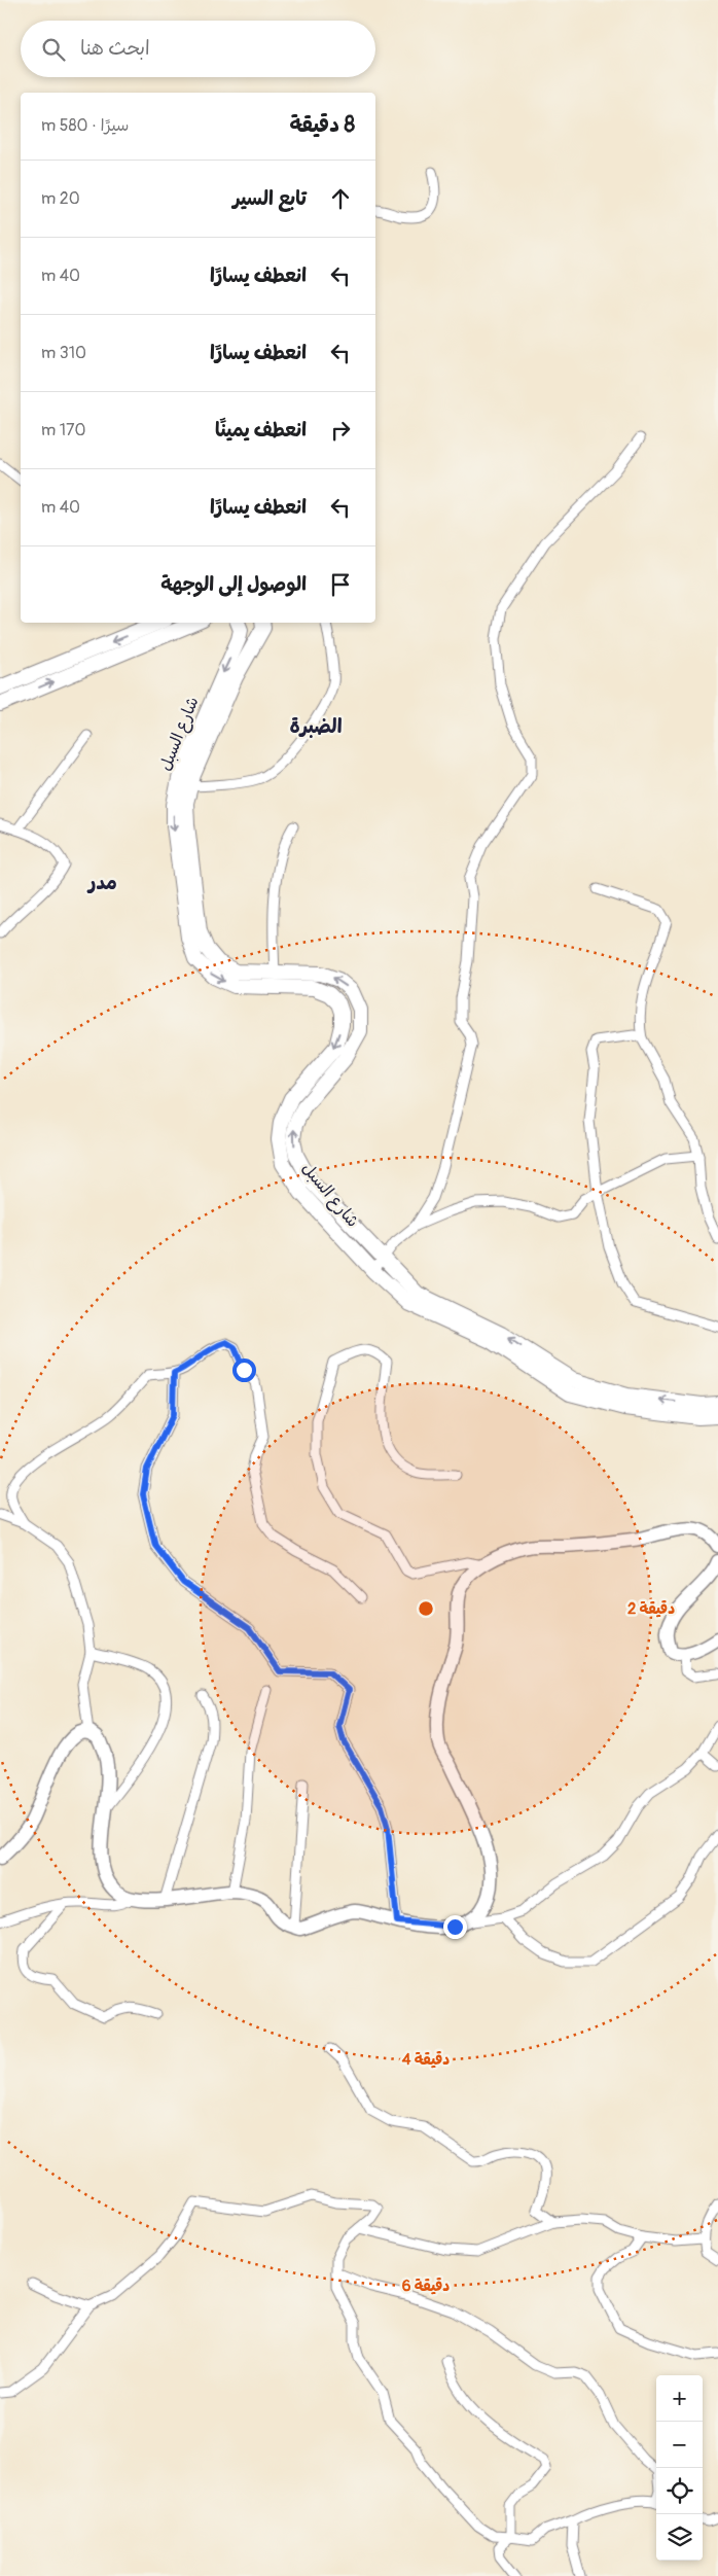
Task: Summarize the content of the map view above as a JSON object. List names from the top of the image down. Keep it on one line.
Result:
{"streets":{"main road":["شارع السبل"]},"districts":["الضبرة","مدر"],"page":{"search":"ابحث هنا","heading":["8 دقيقة","سيرًا · 580 m"],"list":[["تابع السير","20 m"],["انعطف يسارًا","40 m"],["انعطف يسارًا","310 m"],["انعطف يمينًا","170 m"],["انعطف يسارًا","40 m"],"الوصول إلى الوجهة"],"map_buttons":["+","−"]},"rings":["2 دقيقة","4 دقيقة","6 دقيقة"]}
